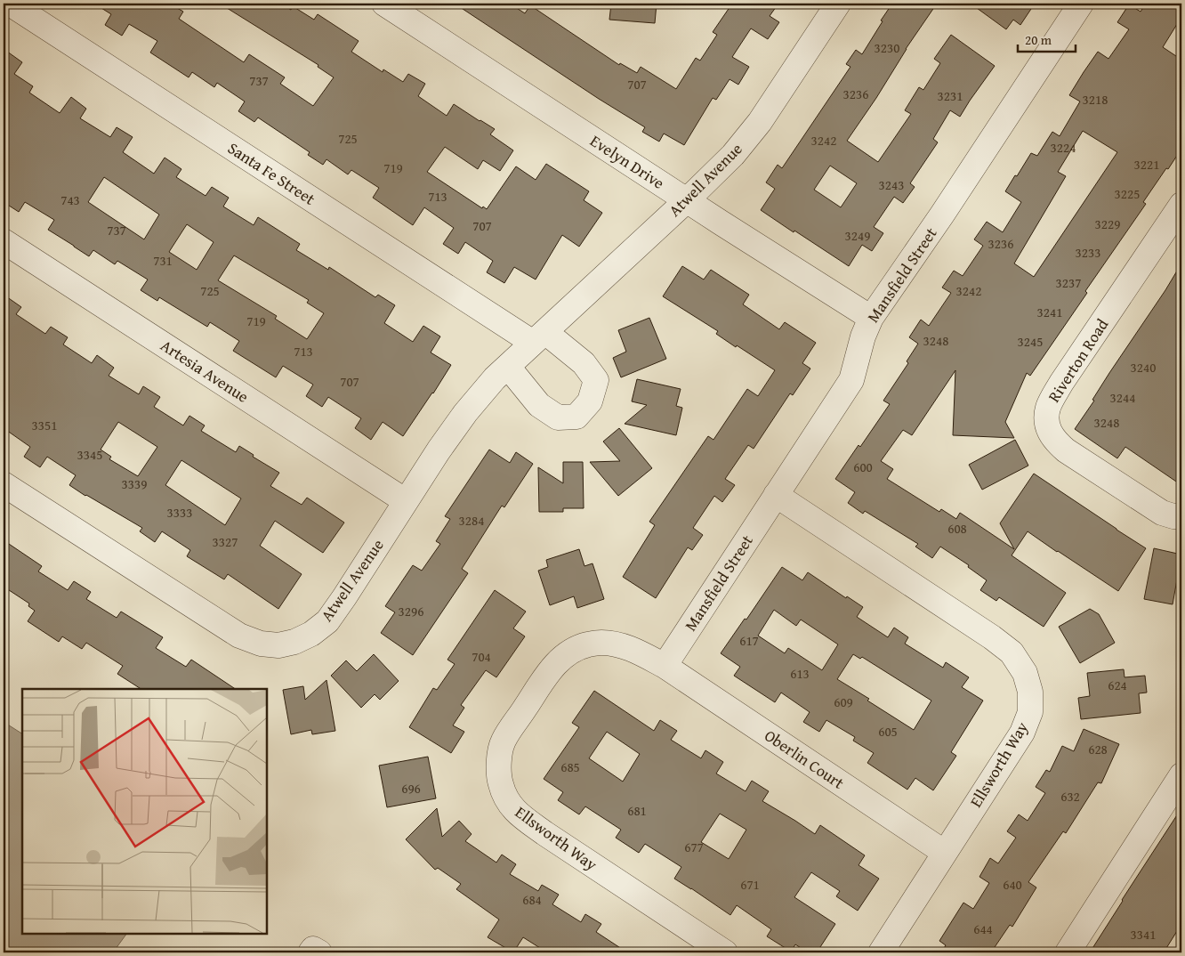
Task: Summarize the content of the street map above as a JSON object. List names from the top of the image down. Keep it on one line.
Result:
{"streets":{"street":["Evelyn Drive","Santa Fe Street","Atwell Avenue","Mansfield Street","Riverton Road","Artesia Avenue","Oberlin Court","Ellsworth Way"]},"crossings":[["Evelyn Drive","Atwell Avenue"],["Evelyn Drive","Mansfield Street"],["Santa Fe Street","Atwell Avenue"],["Atwell Avenue","Artesia Avenue"],["Mansfield Street","Oberlin Court"],["Mansfield Street","Ellsworth Way"],["Oberlin Court","Ellsworth Way"]],"house_numbers":["3230","737","707","3236","3231","3218","725","3242","3224","3221","719","3243","3225","713","743","3229","707","737","3249","3236","3233","731","3237","725","3242","3241","719","3248","3245","713","3240","707","3244","3248","3351","3345","600","3339","3333","3284","608","3327","3296","617","704","613","624","609","605","628","685","696","632","681","677","671","640","684","644","3341"],"scale_bar":"20 m"}
